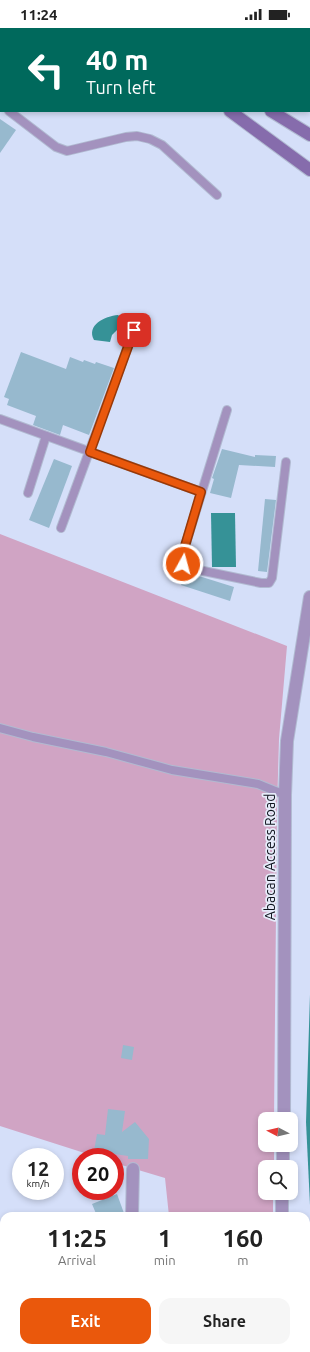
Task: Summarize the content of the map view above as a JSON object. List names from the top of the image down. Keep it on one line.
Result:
{"streets":{"street":["Abacan Access Road"]},"north":"left","page":{"status":"11:24","turn":["40 m","Turn left"],"speed":"12 km/h","limit":"20","eta":["11:25","Arrival","1","min","160","m"],"buttons":["Exit","Share"]}}
